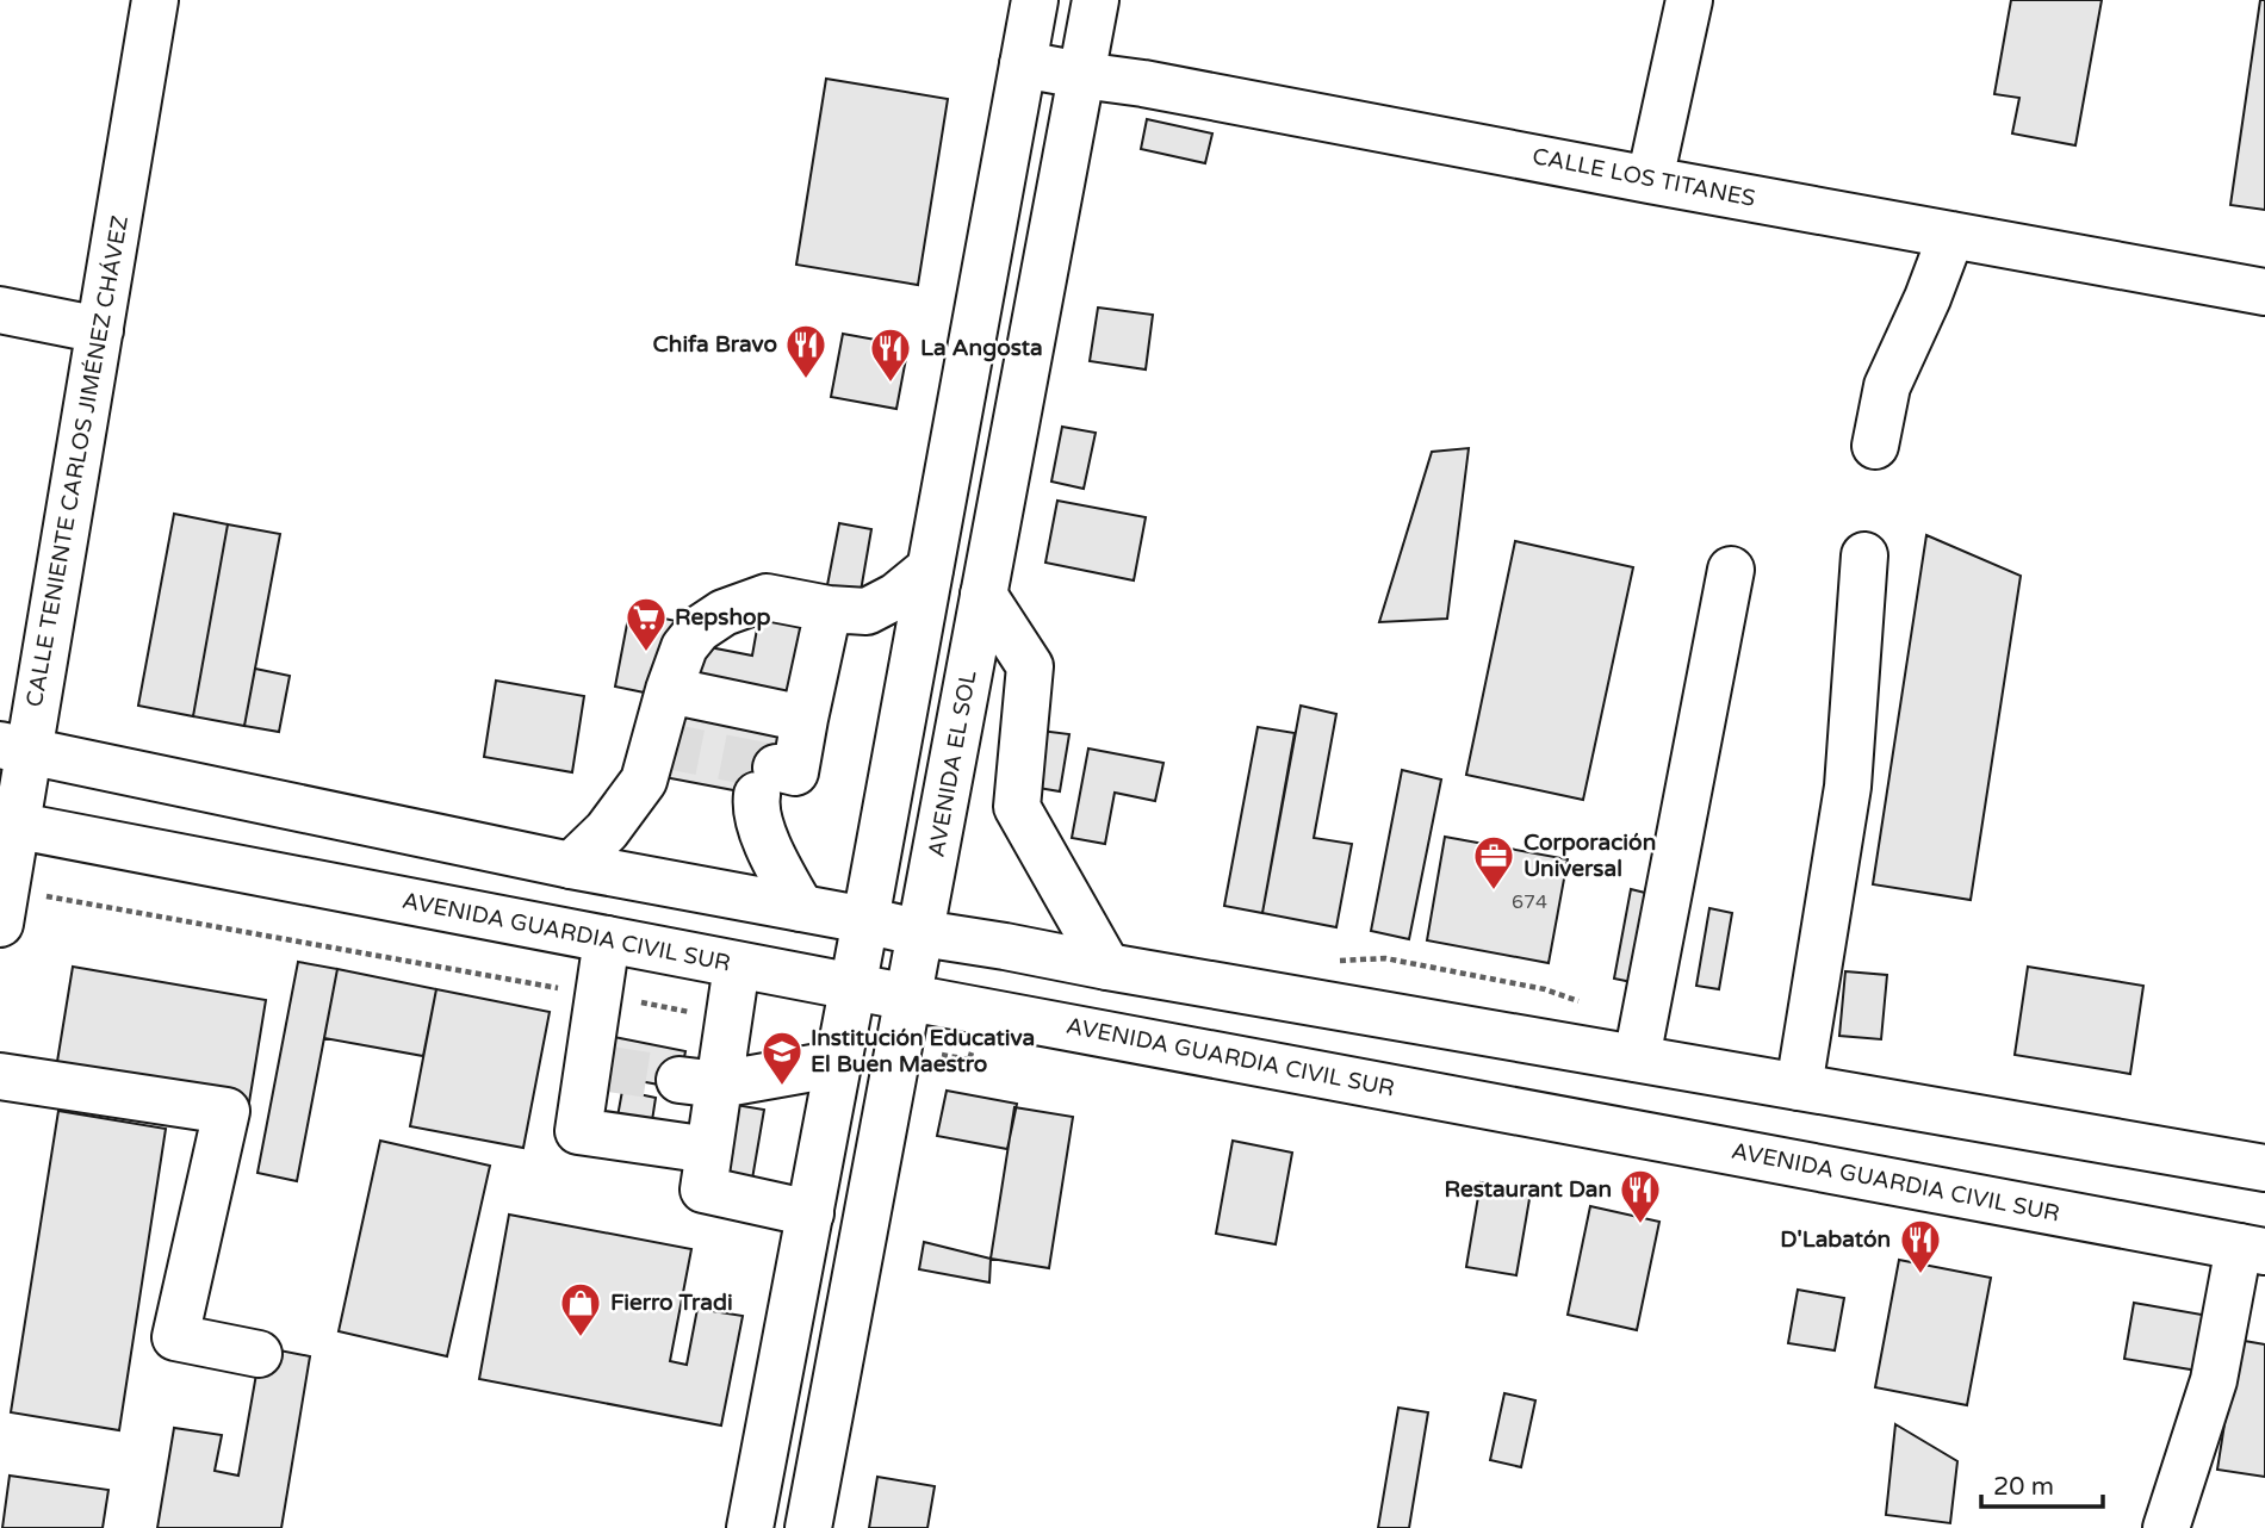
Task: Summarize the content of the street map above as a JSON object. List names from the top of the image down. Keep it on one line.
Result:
{"streets":{"main road":["CALLE LOS TITANES","CALLE TENIENTE CARLOS JIMÉNEZ CHÁVEZ","AVENIDA EL SOL","AVENIDA GUARDIA CIVIL SUR"]},"crossings":[["CALLE LOS TITANES","AVENIDA EL SOL"],["CALLE TENIENTE CARLOS JIMÉNEZ CHÁVEZ","AVENIDA GUARDIA CIVIL SUR"],["AVENIDA EL SOL","AVENIDA GUARDIA CIVIL SUR"]],"places":{"restaurant":["Chifa Bravo","La Angosta","Restaurant Dan","D'Labatón"],"supermarket":["Repshop"],"office":["Corporación Universal"],"school or university":["Institución Educativa El Buen Maestro"],"shop":["Fierro Tradi"]},"house_numbers":["674"],"scale_bar":"20 m"}
